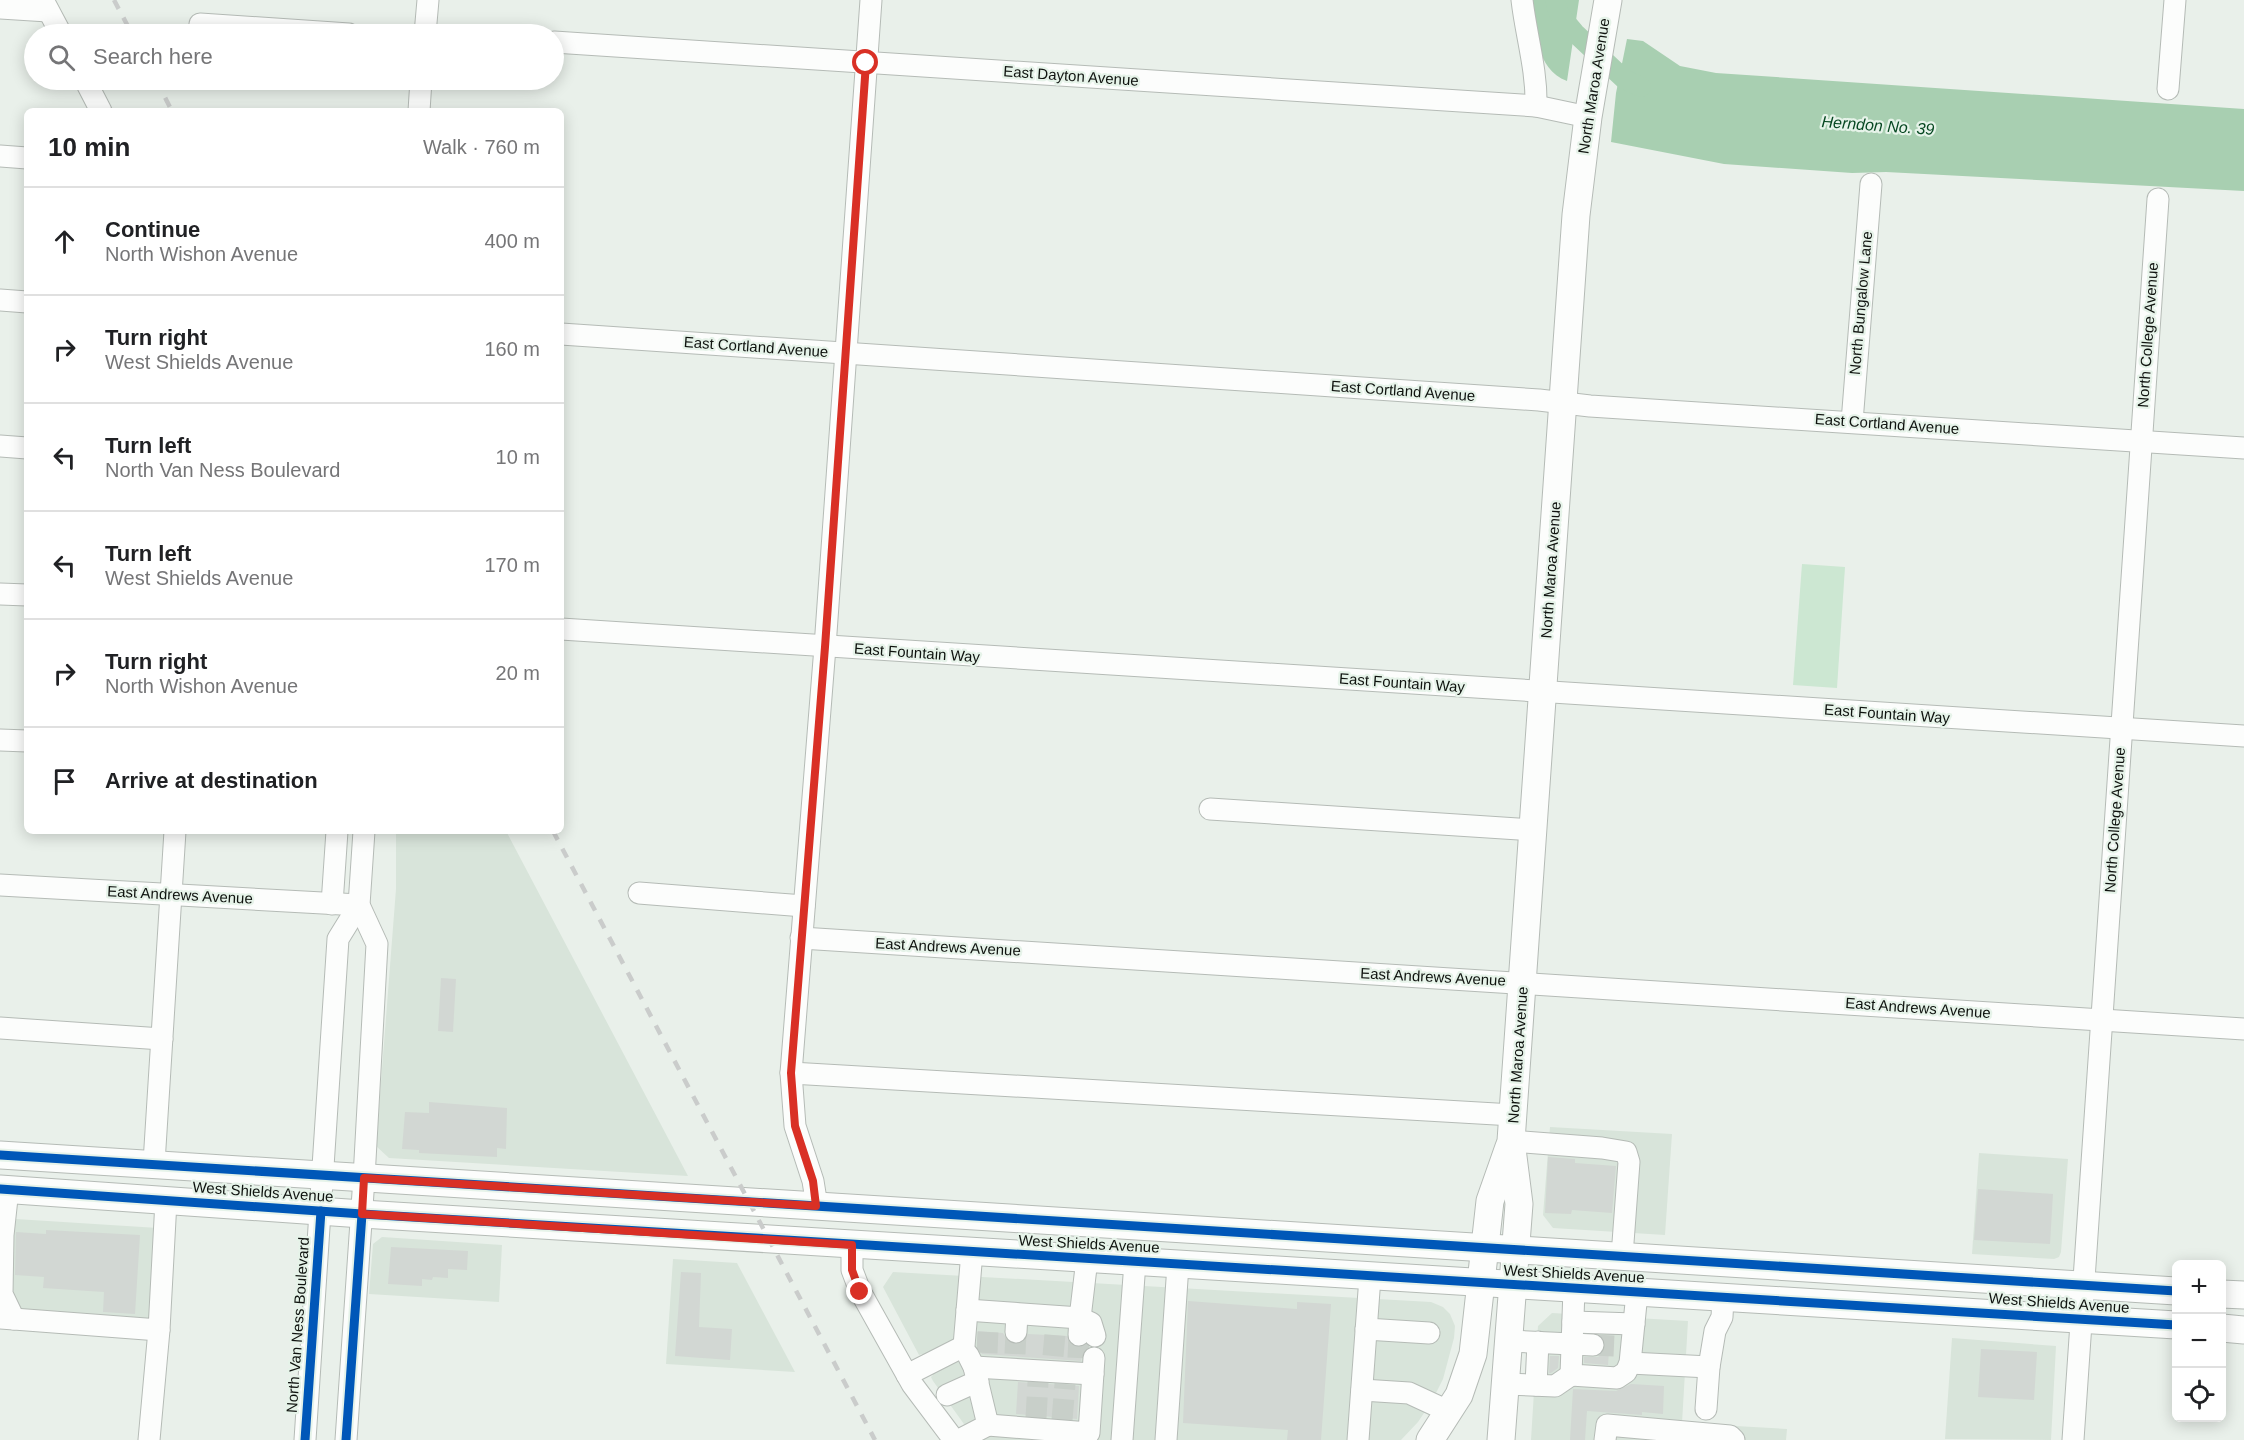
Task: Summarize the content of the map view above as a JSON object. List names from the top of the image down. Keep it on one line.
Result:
{"streets":{"main road":["North Maroa Avenue","West Shields Avenue"],"street":["East Dayton Avenue","North Bungalow Lane","North College Avenue","East Cortland Avenue","East Fountain Way","East Andrews Avenue","North Van Ness Boulevard"]},"crossings":[["East Dayton Avenue","North Maroa Avenue"],["North Maroa Avenue","East Cortland Avenue"],["North Maroa Avenue","East Fountain Way"],["North Maroa Avenue","East Andrews Avenue"],["North Maroa Avenue","West Shields Avenue"],["North Bungalow Lane","East Cortland Avenue"],["North College Avenue","East Cortland Avenue"],["North College Avenue","East Fountain Way"],["North College Avenue","East Andrews Avenue"],["North College Avenue","West Shields Avenue"],["East Andrews Avenue","North Van Ness Boulevard"],["West Shields Avenue","North Van Ness Boulevard"]],"water":["Herndon No. 39"],"page":{"search":"Search here","heading":["10 min","Walk · 760 m"],"list":[["Continue","North Wishon Avenue","400 m"],["Turn right","West Shields Avenue","160 m"],["Turn left","North Van Ness Boulevard","10 m"],["Turn left","West Shields Avenue","170 m"],["Turn right","North Wishon Avenue","20 m"],"Arrive at destination"],"map_buttons":["+","−"]}}
